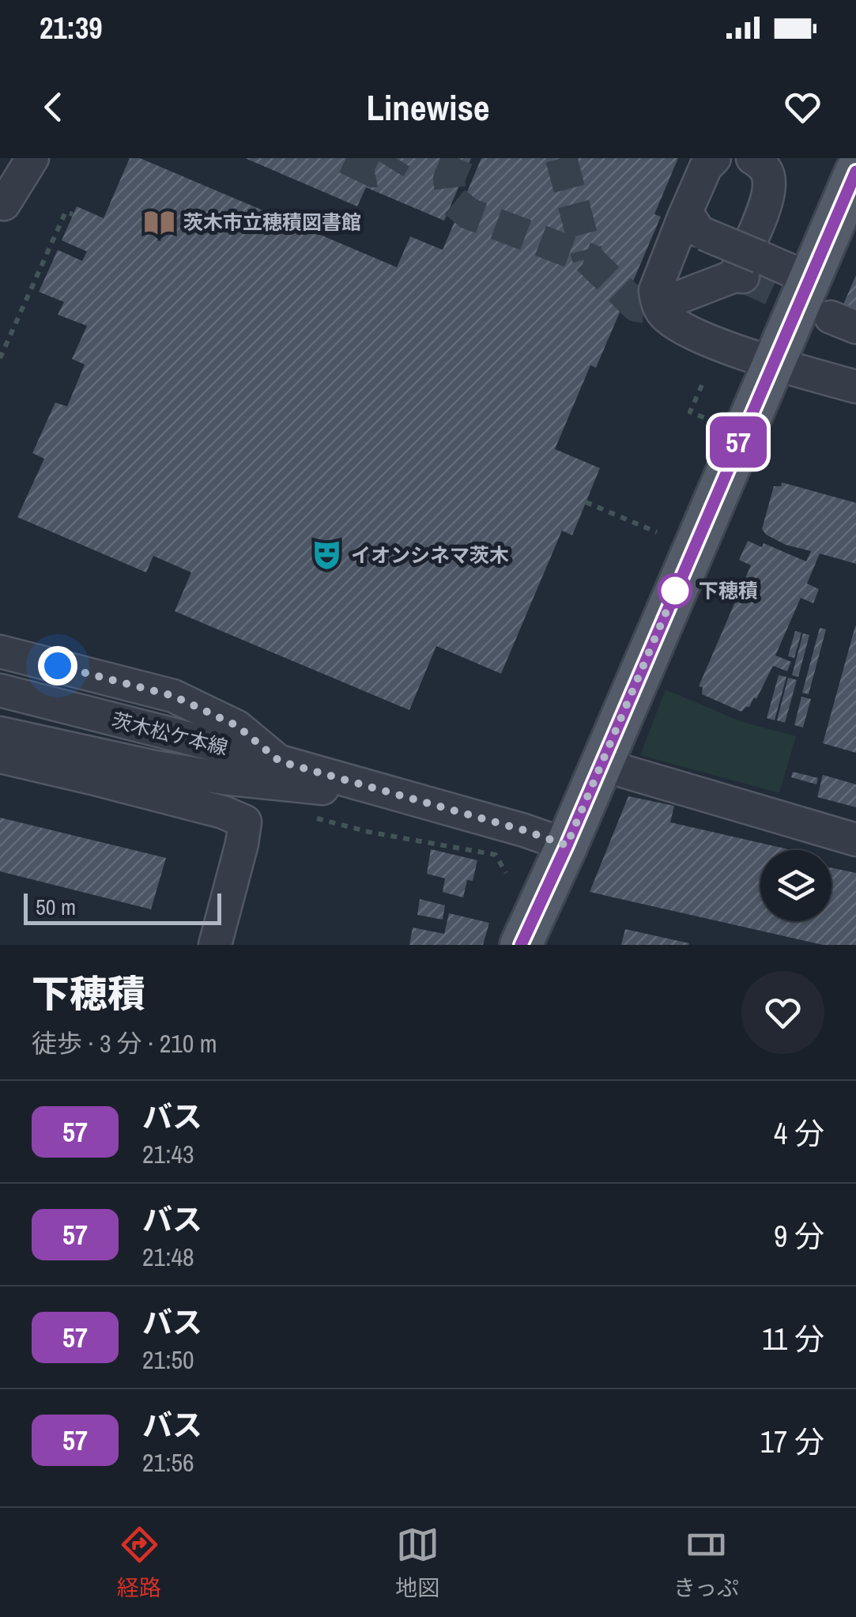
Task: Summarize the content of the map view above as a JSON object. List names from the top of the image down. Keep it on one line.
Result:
{"streets":{"street":["茨木松ケ本線"]},"places":{"library":["茨木市立穂積図書館"],"theatre":["イオンシネマ茨木"],"other":["下穂積"]},"lines":["bus line 57"],"scale_bar":"50 m","page":{"status":"21:39","header":"Linewise","on_map":"57","scale":"50 m","heading":["下穂積","徒歩 · 3 分 · 210 m"],"list":[{"mark":"57","name":"バス","note":"21:43","value":"4 分"},{"mark":"57","name":"バス","note":"21:48","value":"9 分"},{"mark":"57","name":"バス","note":"21:50","value":"11 分"},{"mark":"57","name":"バス","note":"21:56","value":"17 分"}],"tabs":["経路","地図","きっぷ"]}}
